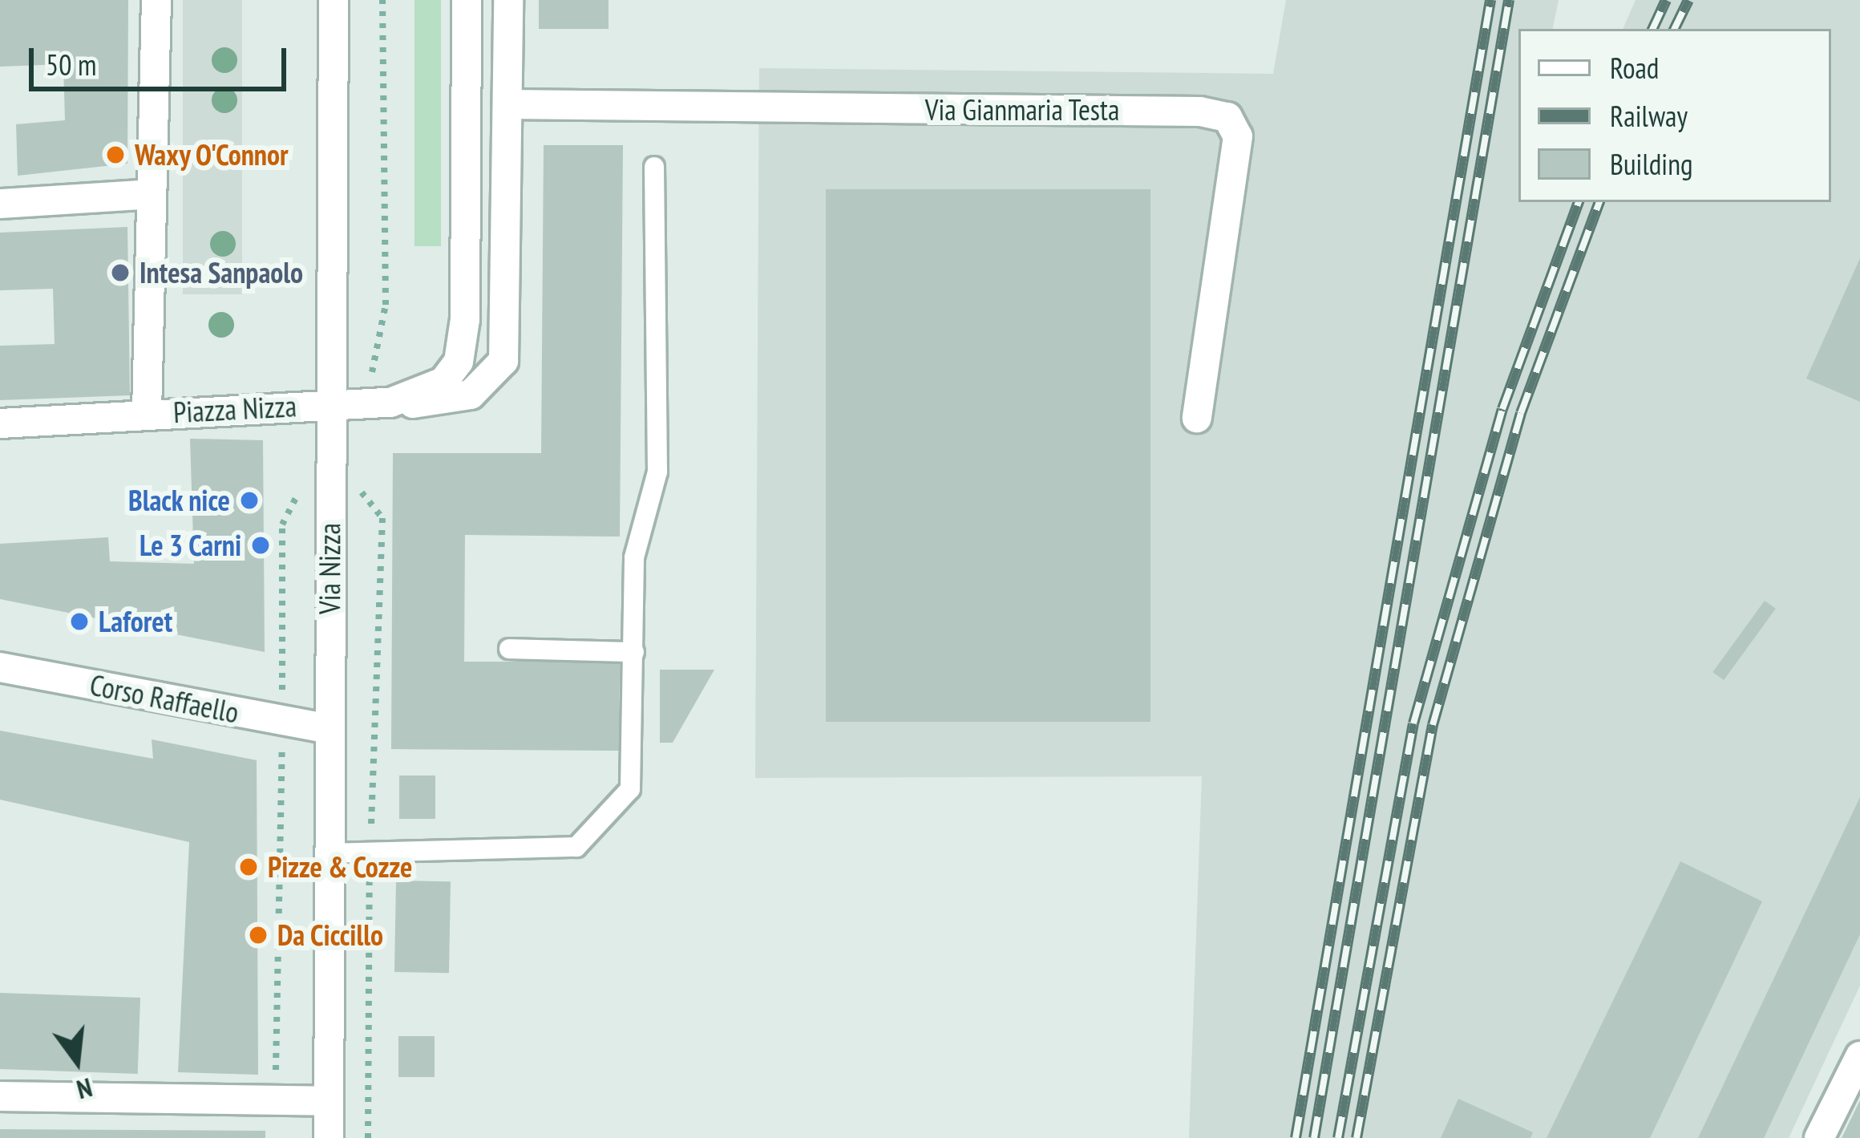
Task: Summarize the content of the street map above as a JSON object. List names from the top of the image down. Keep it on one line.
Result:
{"streets":{"street":["Via Gianmaria Testa","Piazza Nizza","Via Nizza","Corso Raffaello"]},"crossings":[["Via Gianmaria Testa","Piazza Nizza"],["Piazza Nizza","Via Nizza"],["Via Nizza","Corso Raffaello"]],"places":["Waxy O'Connor","Intesa Sanpaolo","Black nice","Le 3 Carni","Laforet","Pizze & Cozze","Da Ciccillo"],"legend":["Road","Railway","Building"],"scale_bar":"50 m","north":"bottom"}
